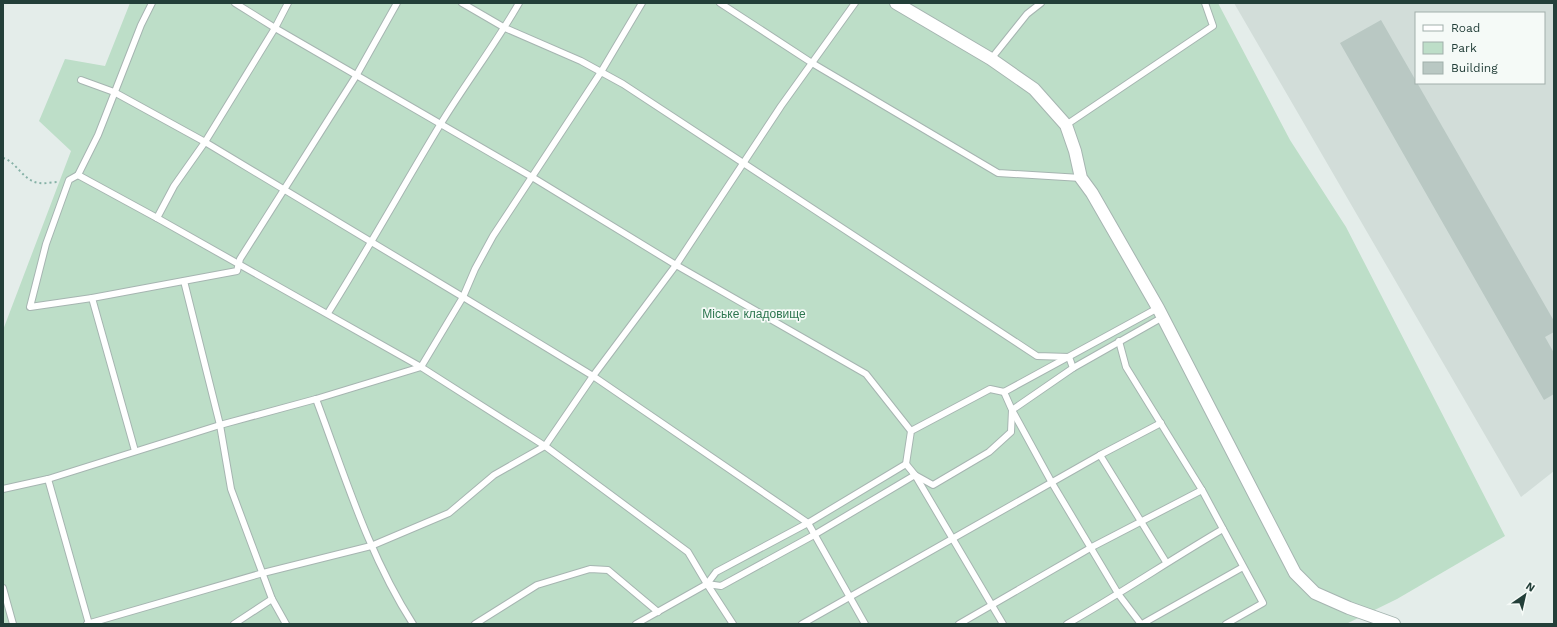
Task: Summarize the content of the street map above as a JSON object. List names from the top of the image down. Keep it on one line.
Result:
{"parks":["Міське кладовище"],"legend":["Road","Park","Building"],"north":"top right"}
